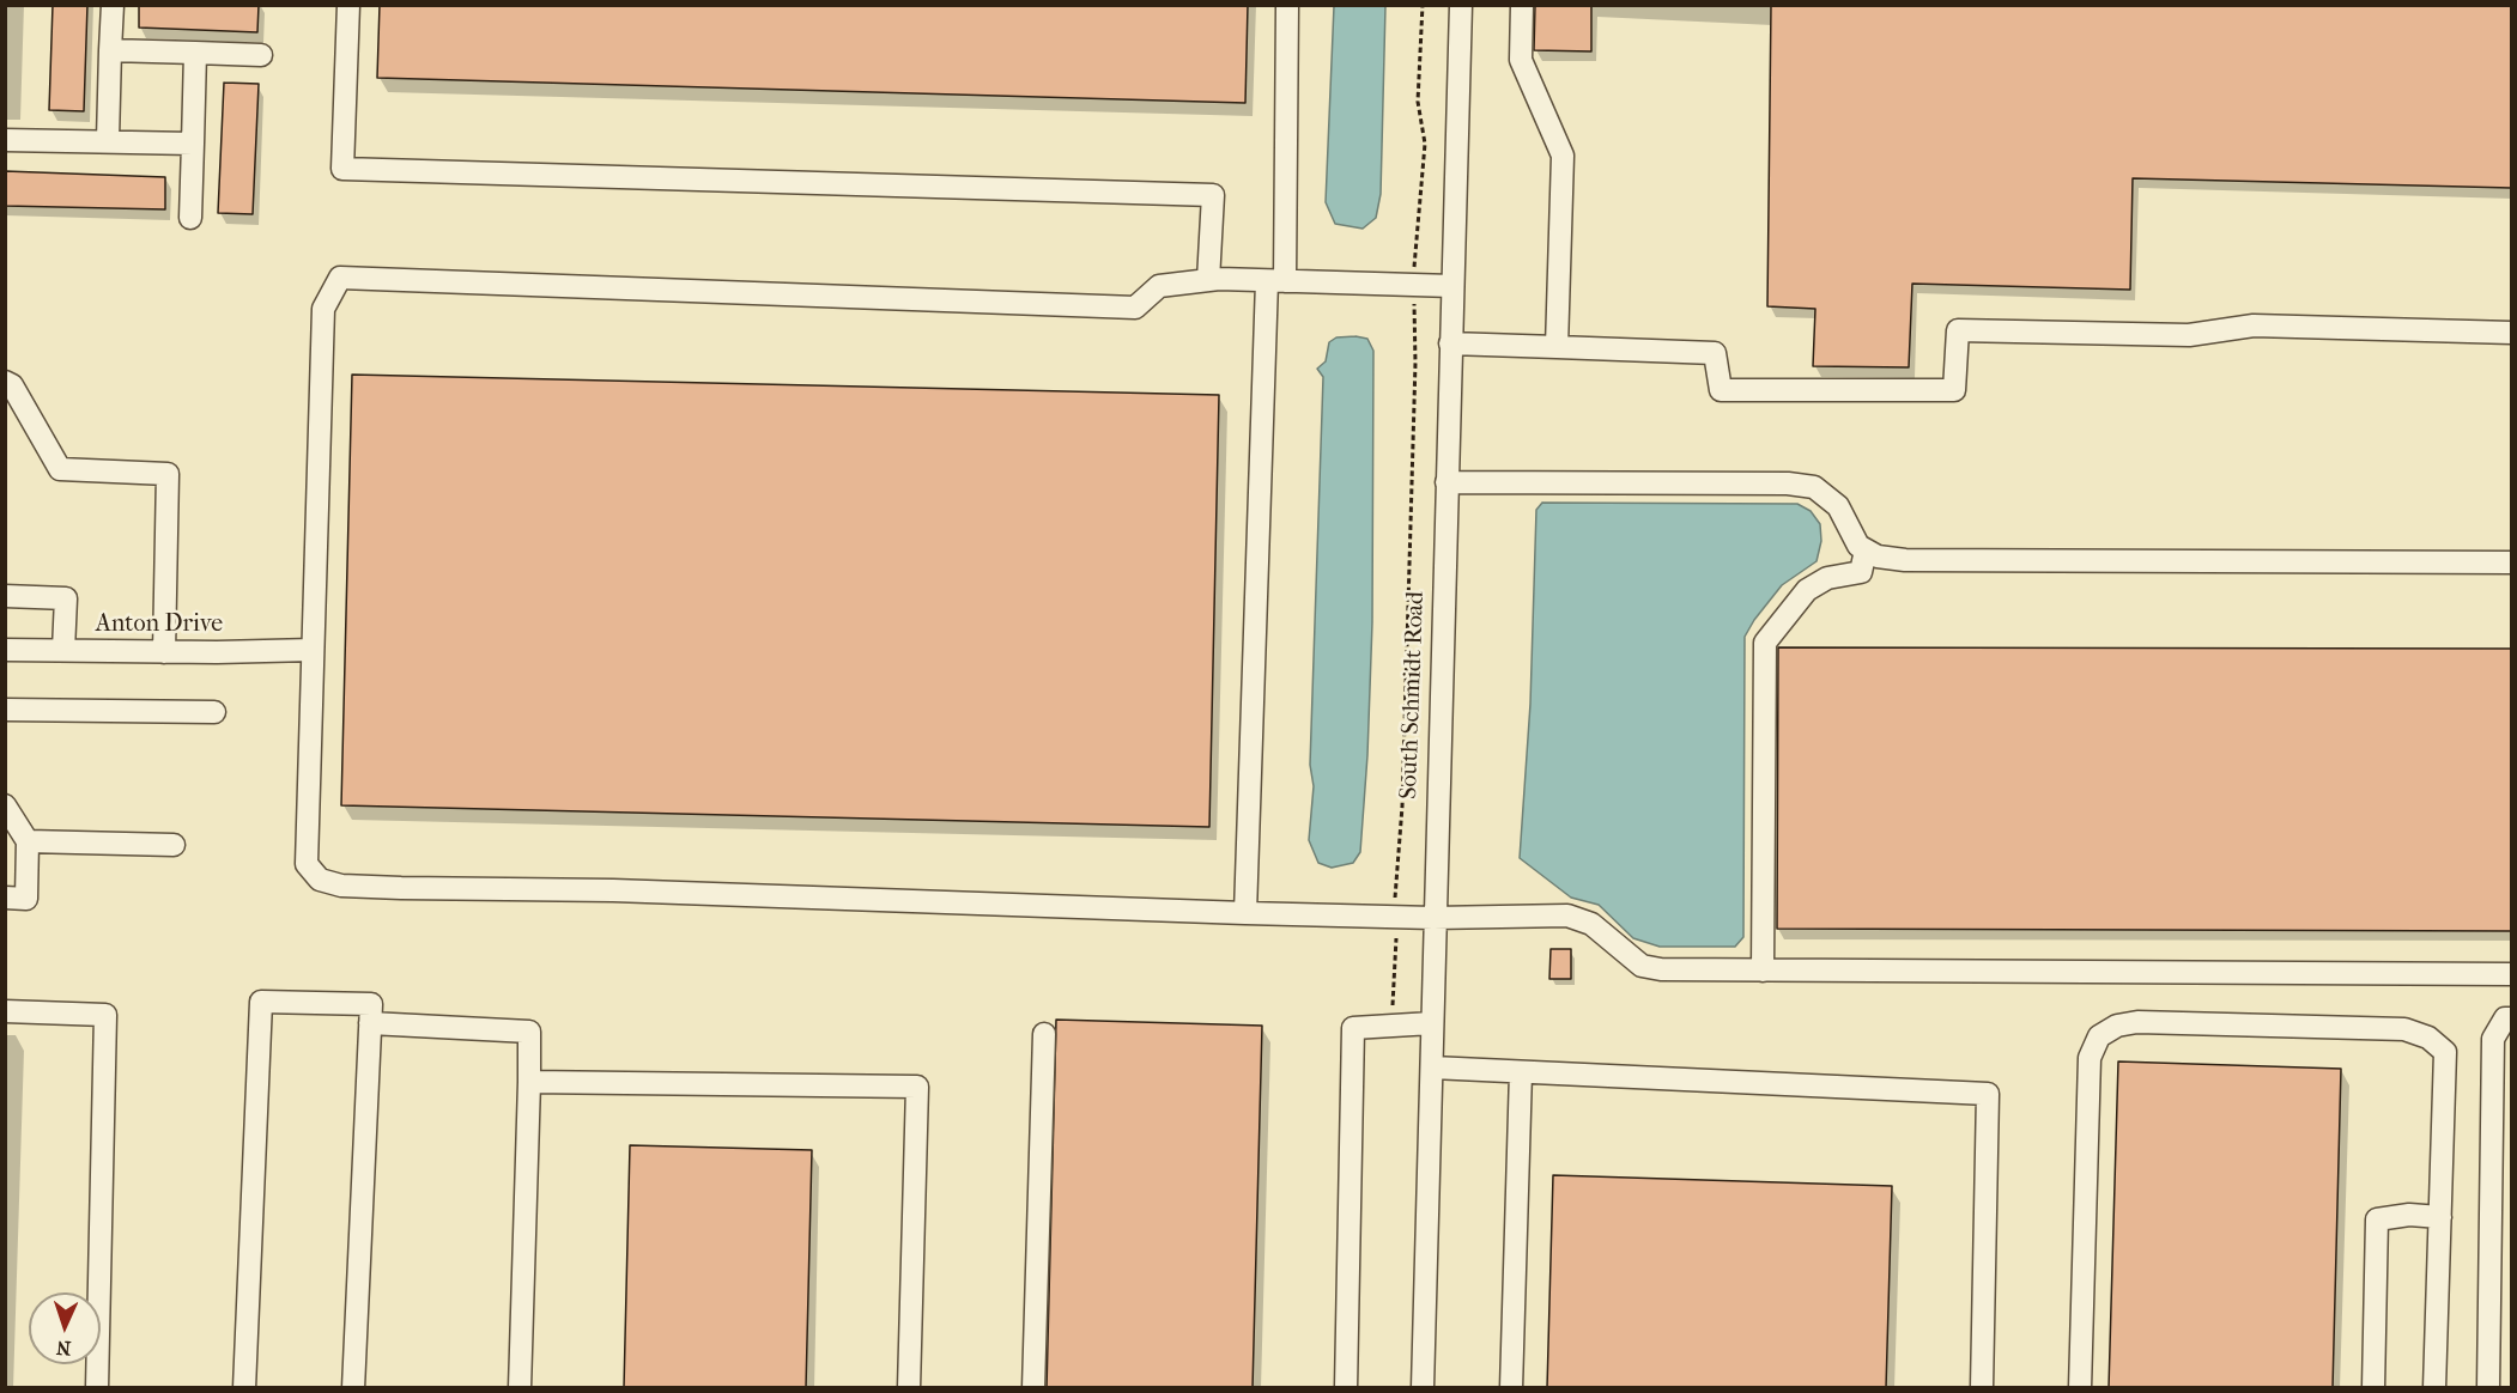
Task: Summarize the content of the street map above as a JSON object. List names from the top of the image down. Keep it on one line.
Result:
{"streets":{"street":["Anton Drive","South Schmidt Road"]},"north":"bottom"}
